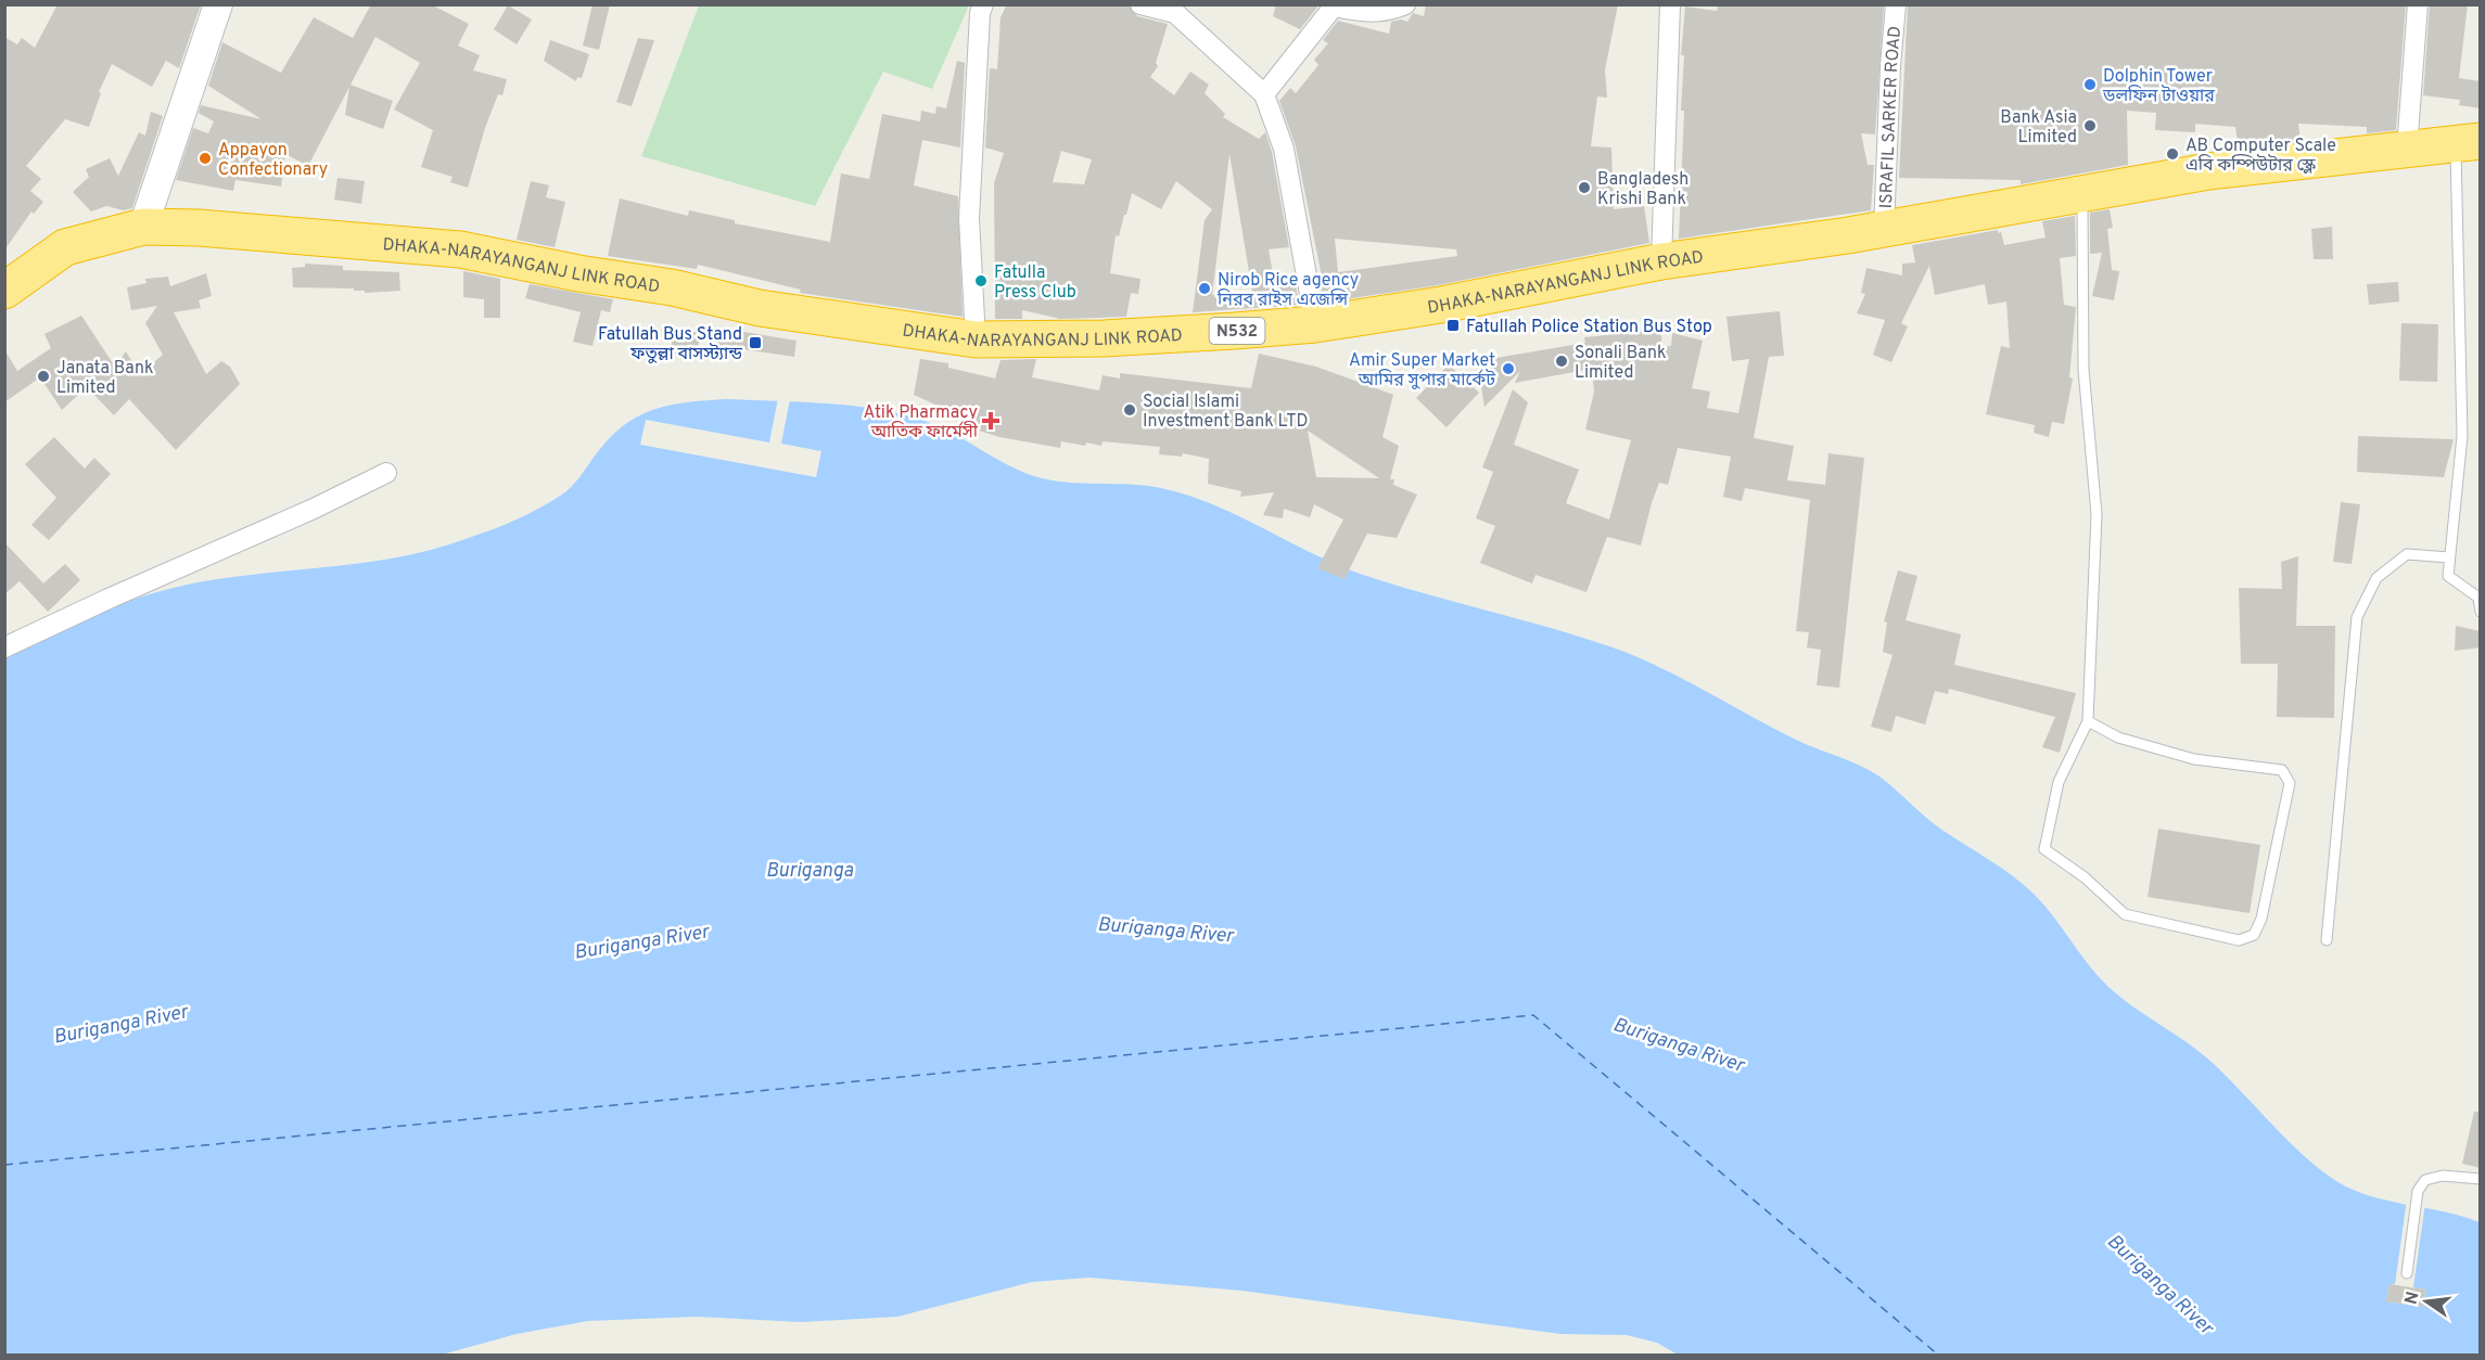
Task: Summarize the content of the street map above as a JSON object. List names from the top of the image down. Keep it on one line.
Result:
{"streets":{"highway":["DHAKA-NARAYANGANJ LINK ROAD","N532"],"street":["ISRAFIL SARKER ROAD"]},"crossings":[["ISRAFIL SARKER ROAD","DHAKA-NARAYANGANJ LINK ROAD"]],"water":["Buriganga","Buriganga River"],"places":{"other":["Dolphin Tower ডলফিন টাওয়ার","Bank Asia Limited","AB Computer Scale এবি কম্পিউটার স্কেল","Appayon Confectionary","Bangladesh Krishi Bank","Fatulla Press Club","Nirob Rice agency নিরব রাইস এজেন্সি","Sonali Bank Limited","Amir Super Market আমির সুপার মার্কেট","Janata Bank Limited","Social Islami Investment Bank LTD"],"transit":["Fatullah Police Station Bus Stop","Fatullah Bus Stand ফতুল্লা বাসস্ট্যান্ড"],"health":["Atik Pharmacy আতিক ফার্মেসী"]},"north":"left"}
